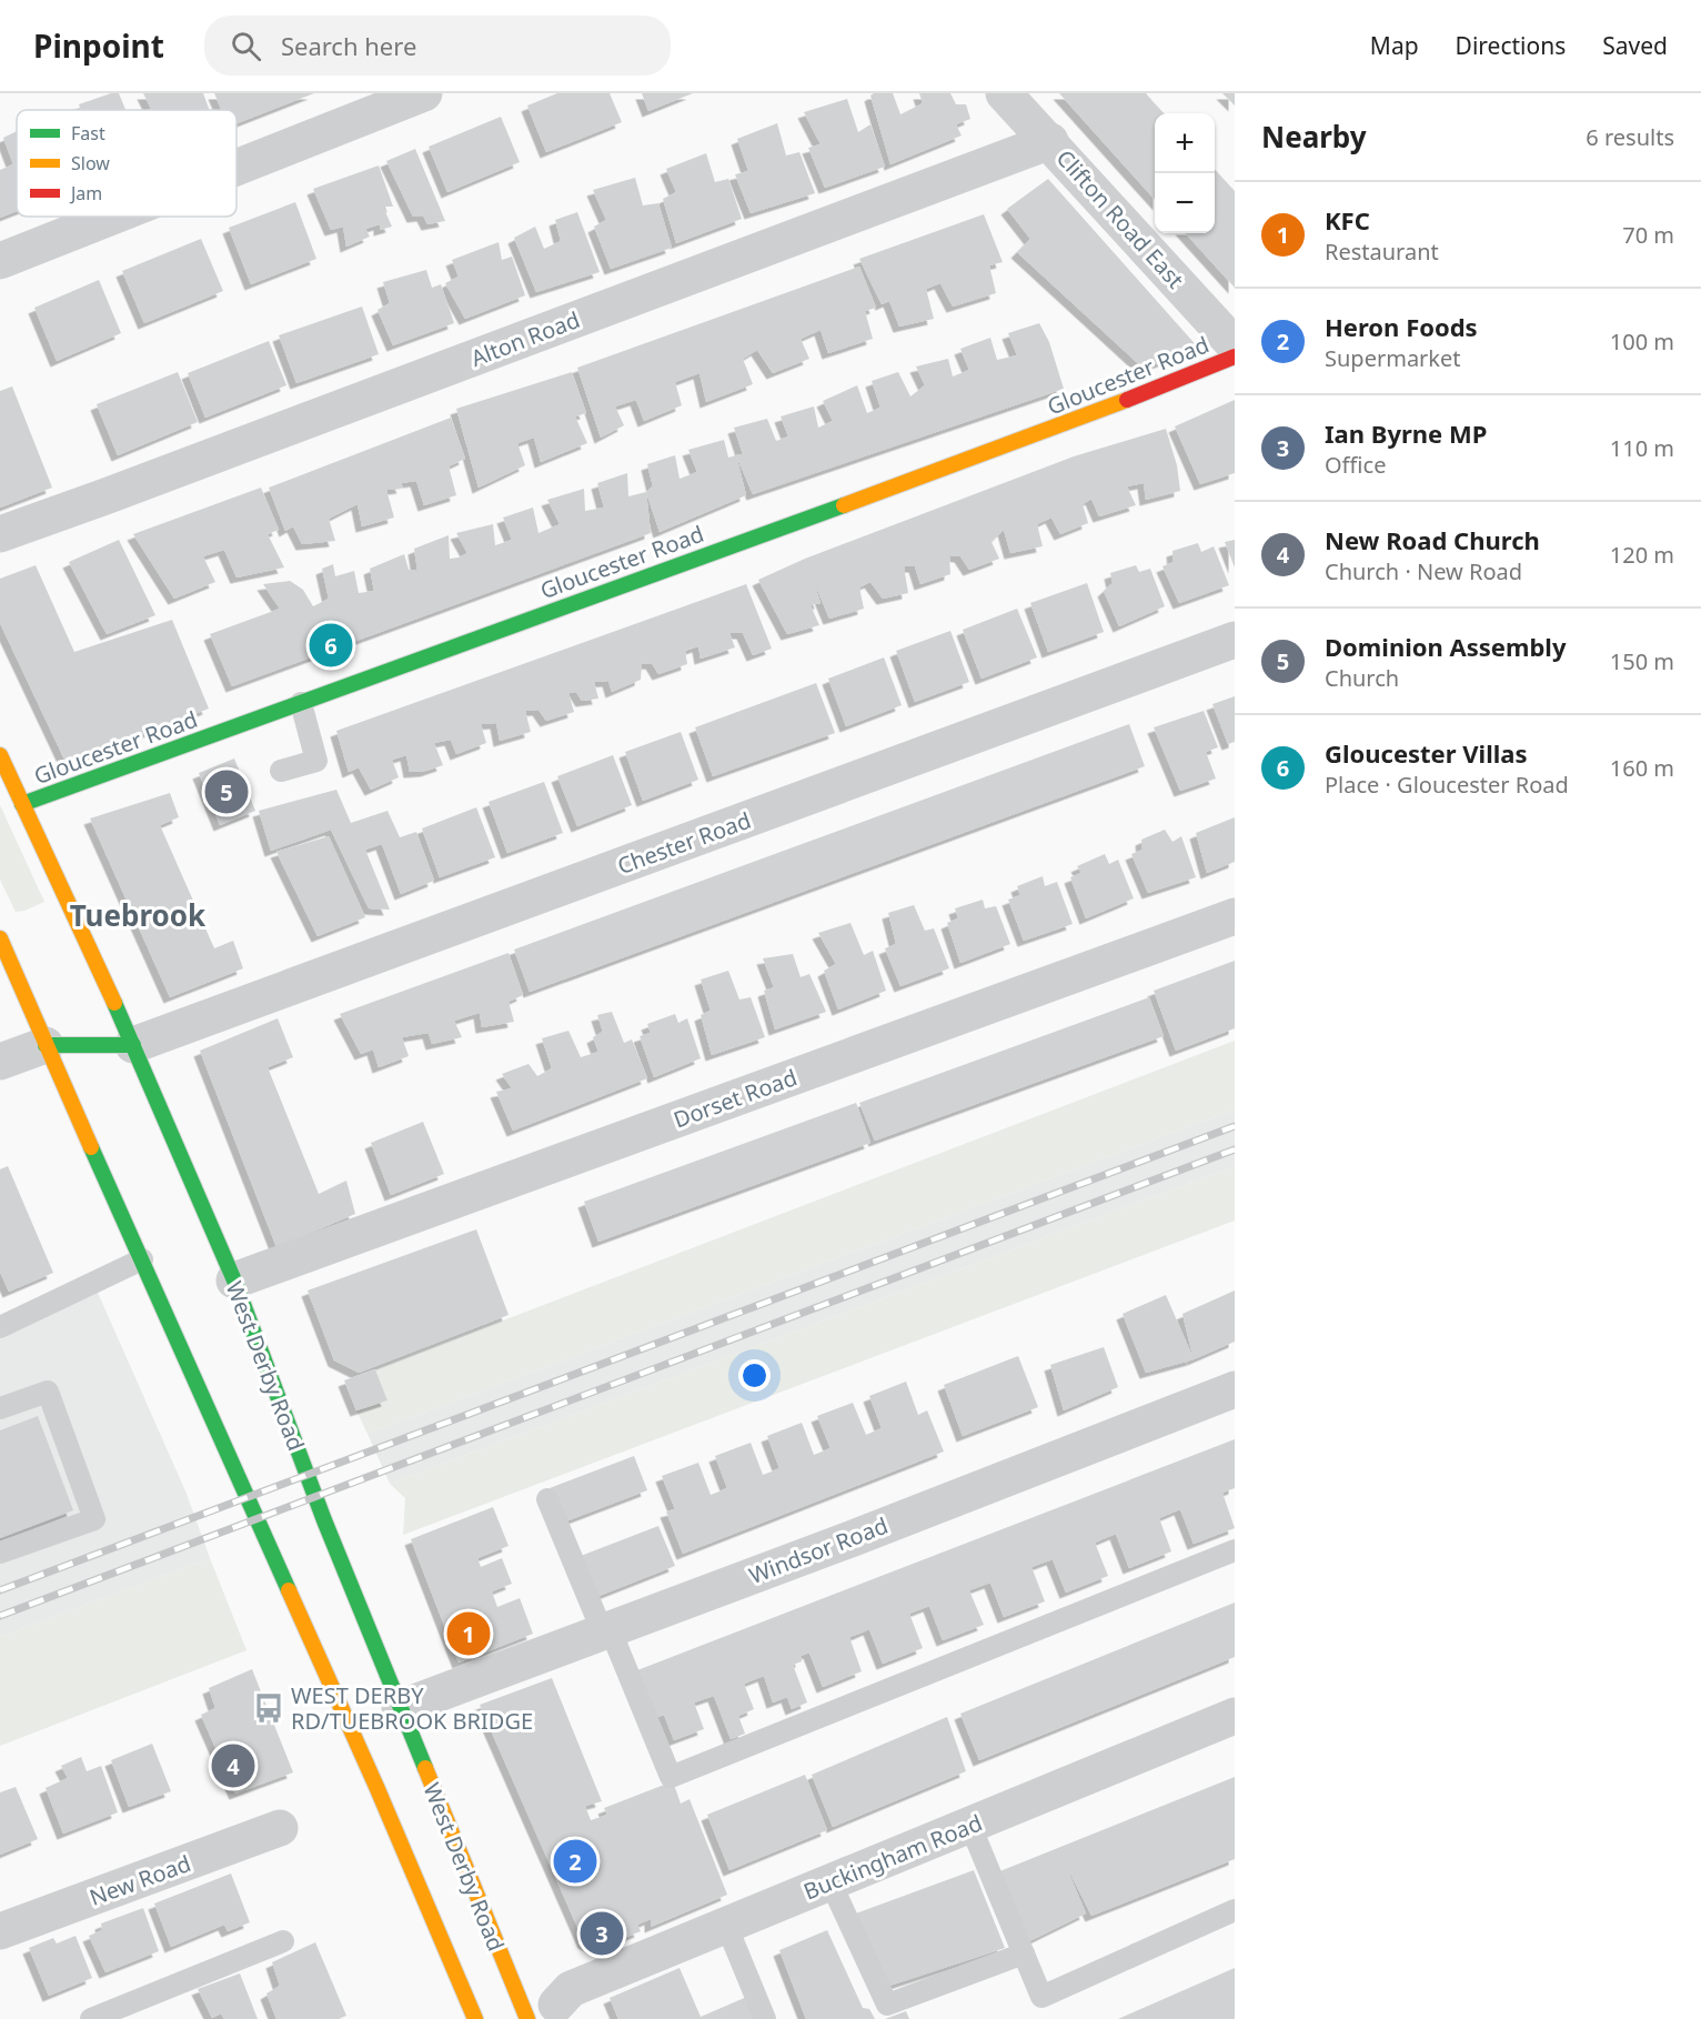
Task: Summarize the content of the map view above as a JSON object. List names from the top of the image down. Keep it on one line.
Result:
{"streets":{"main road":["Gloucester Road","West Derby Road"],"street":["Clifton Road East","Alton Road","Chester Road","Dorset Road","Windsor Road","Buckingham Road","New Road"]},"crossings":[["Clifton Road East","Alton Road"],["Gloucester Road","West Derby Road"],["Chester Road","West Derby Road"],["Dorset Road","West Derby Road"],["West Derby Road","Windsor Road"],["West Derby Road","Buckingham Road"]],"districts":["Tuebrook"],"places":{"bus stop":["WEST DERBY RD/TUEBROOK BRIDGE"]},"legend":["Fast","Slow","Jam"],"page":{"header":"Pinpoint","search":"Search here","nav":["Map","Directions","Saved"],"heading":["Nearby","6 results"],"map_buttons":["+","−"],"list":[{"mark":"1","name":"KFC","note":"Restaurant","value":"70 m"},{"mark":"2","name":"Heron Foods","note":"Supermarket","value":"100 m"},{"mark":"3","name":"Ian Byrne MP","note":"Office","value":"110 m"},{"mark":"4","name":"New Road Church","note":"Church · New Road","value":"120 m"},{"mark":"5","name":"Dominion Assembly","note":"Church","value":"150 m"},{"mark":"6","name":"Gloucester Villas","note":"Place · Gloucester Road","value":"160 m"}],"pins":["6","5","1","4","2","3"]}}
